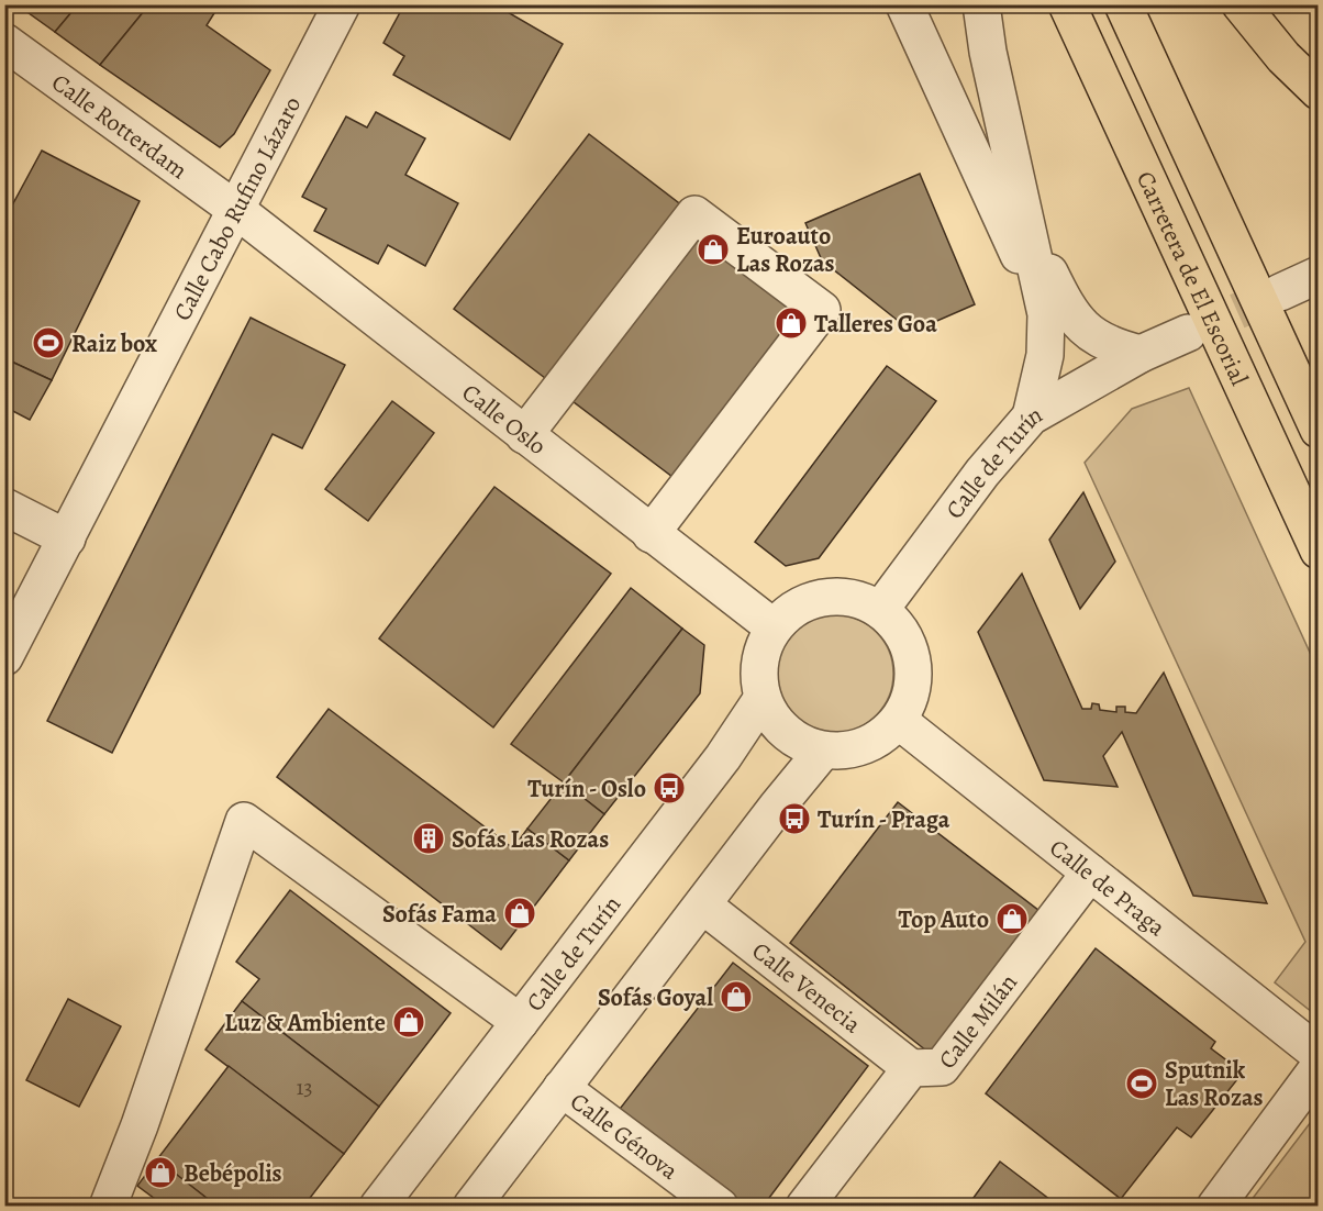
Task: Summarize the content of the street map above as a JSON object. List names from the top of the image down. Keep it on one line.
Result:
{"streets":{"highway":["Carretera de El Escorial"],"street":["Calle Rotterdam","Calle Cabo Rufino Lázaro","Calle Oslo","Calle de Turín","Calle de Praga","Calle Venecia","Calle Milán","Calle Génova"]},"crossings":[["Calle Rotterdam","Calle Cabo Rufino Lázaro"],["Calle Rotterdam","Calle Oslo"],["Calle Cabo Rufino Lázaro","Calle Oslo"],["Calle Oslo","Calle de Turín"],["Calle Oslo","Calle de Praga"],["Calle de Turín","Calle de Praga"],["Calle de Praga","Calle Milán"],["Calle Venecia","Calle Milán"]],"places":{"shop":["Euroauto Las Rozas","Talleres Goa","Sofás Fama","Top Auto","Sofás Goyal","Luz & Ambiente","Bebépolis"],"sports":["Raiz box","Sputnik Las Rozas"],"bus stop":["Turín - Oslo","Turín - Praga"],"building":["Sofás Las Rozas"]},"house_numbers":["13"]}
